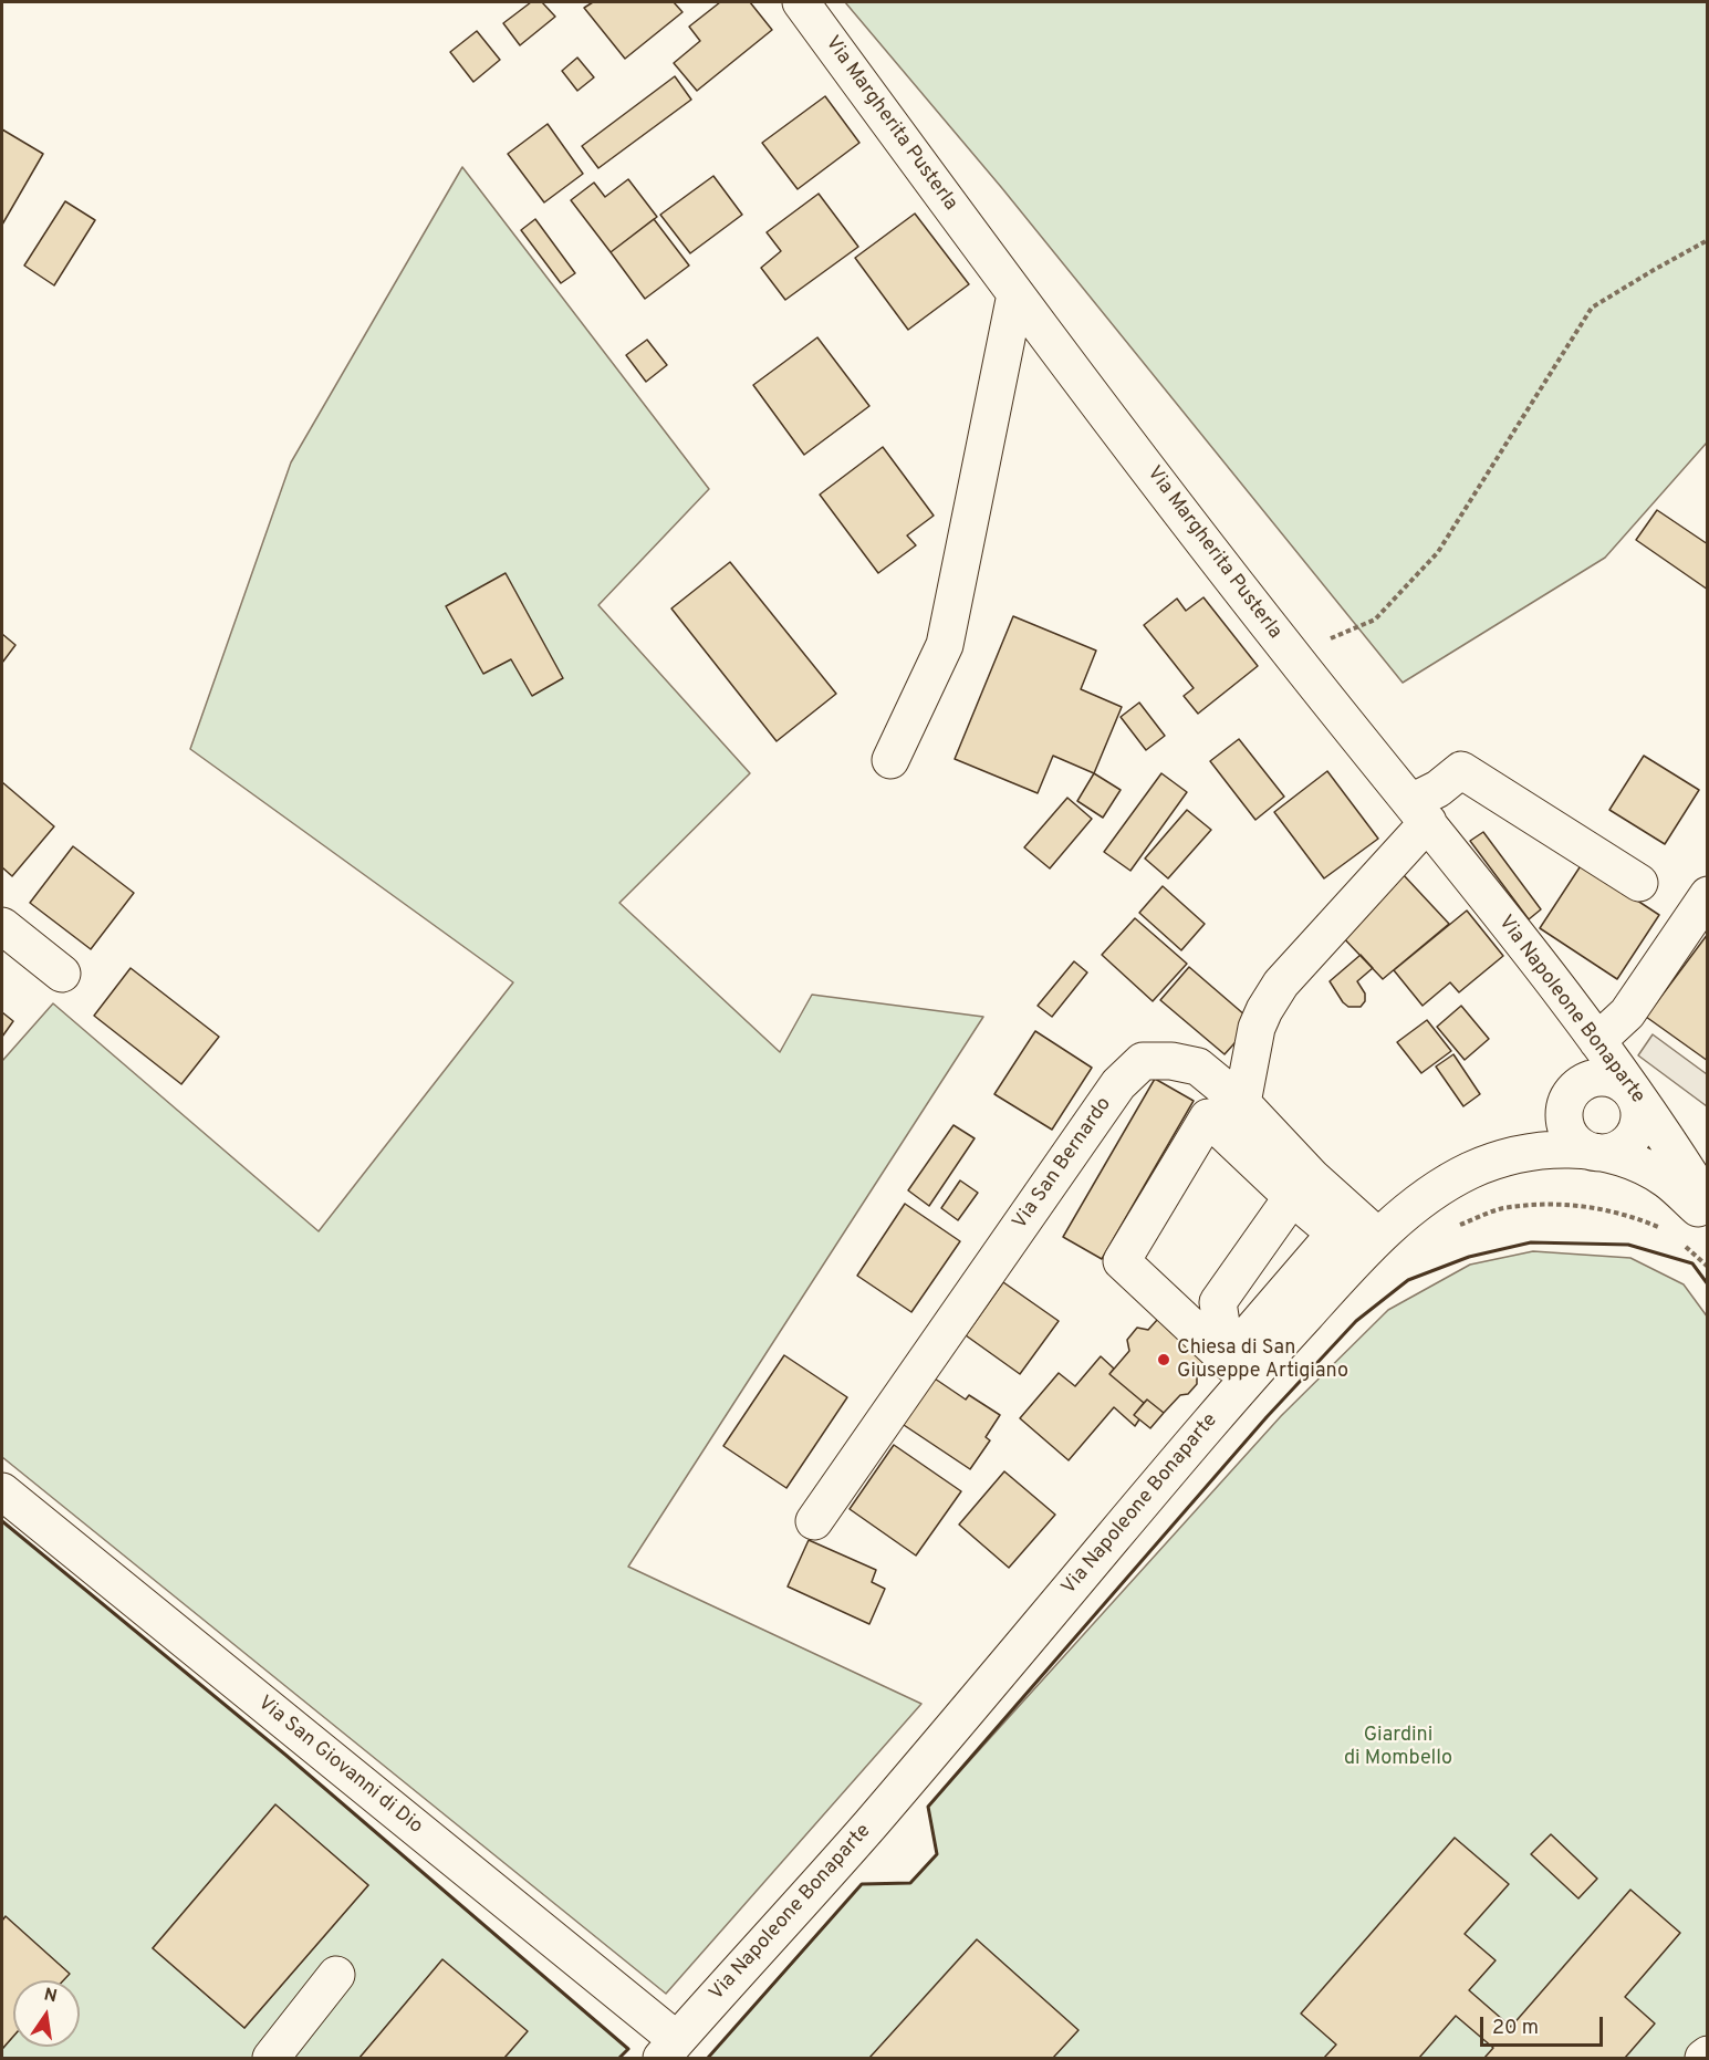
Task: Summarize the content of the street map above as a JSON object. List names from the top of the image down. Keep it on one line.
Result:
{"streets":{"street":["Via Margherita Pusterla","Via Napoleone Bonaparte","Via San Bernardo","Via San Giovanni di Dio"]},"crossings":[["Via Margherita Pusterla","Via Napoleone Bonaparte"],["Via Napoleone Bonaparte","Via San Bernardo"],["Via Napoleone Bonaparte","Via San Giovanni di Dio"]],"parks":["Giardini di Mombello"],"places":["Chiesa di San Giuseppe Artigiano"],"scale_bar":"20 m","north":"top"}
